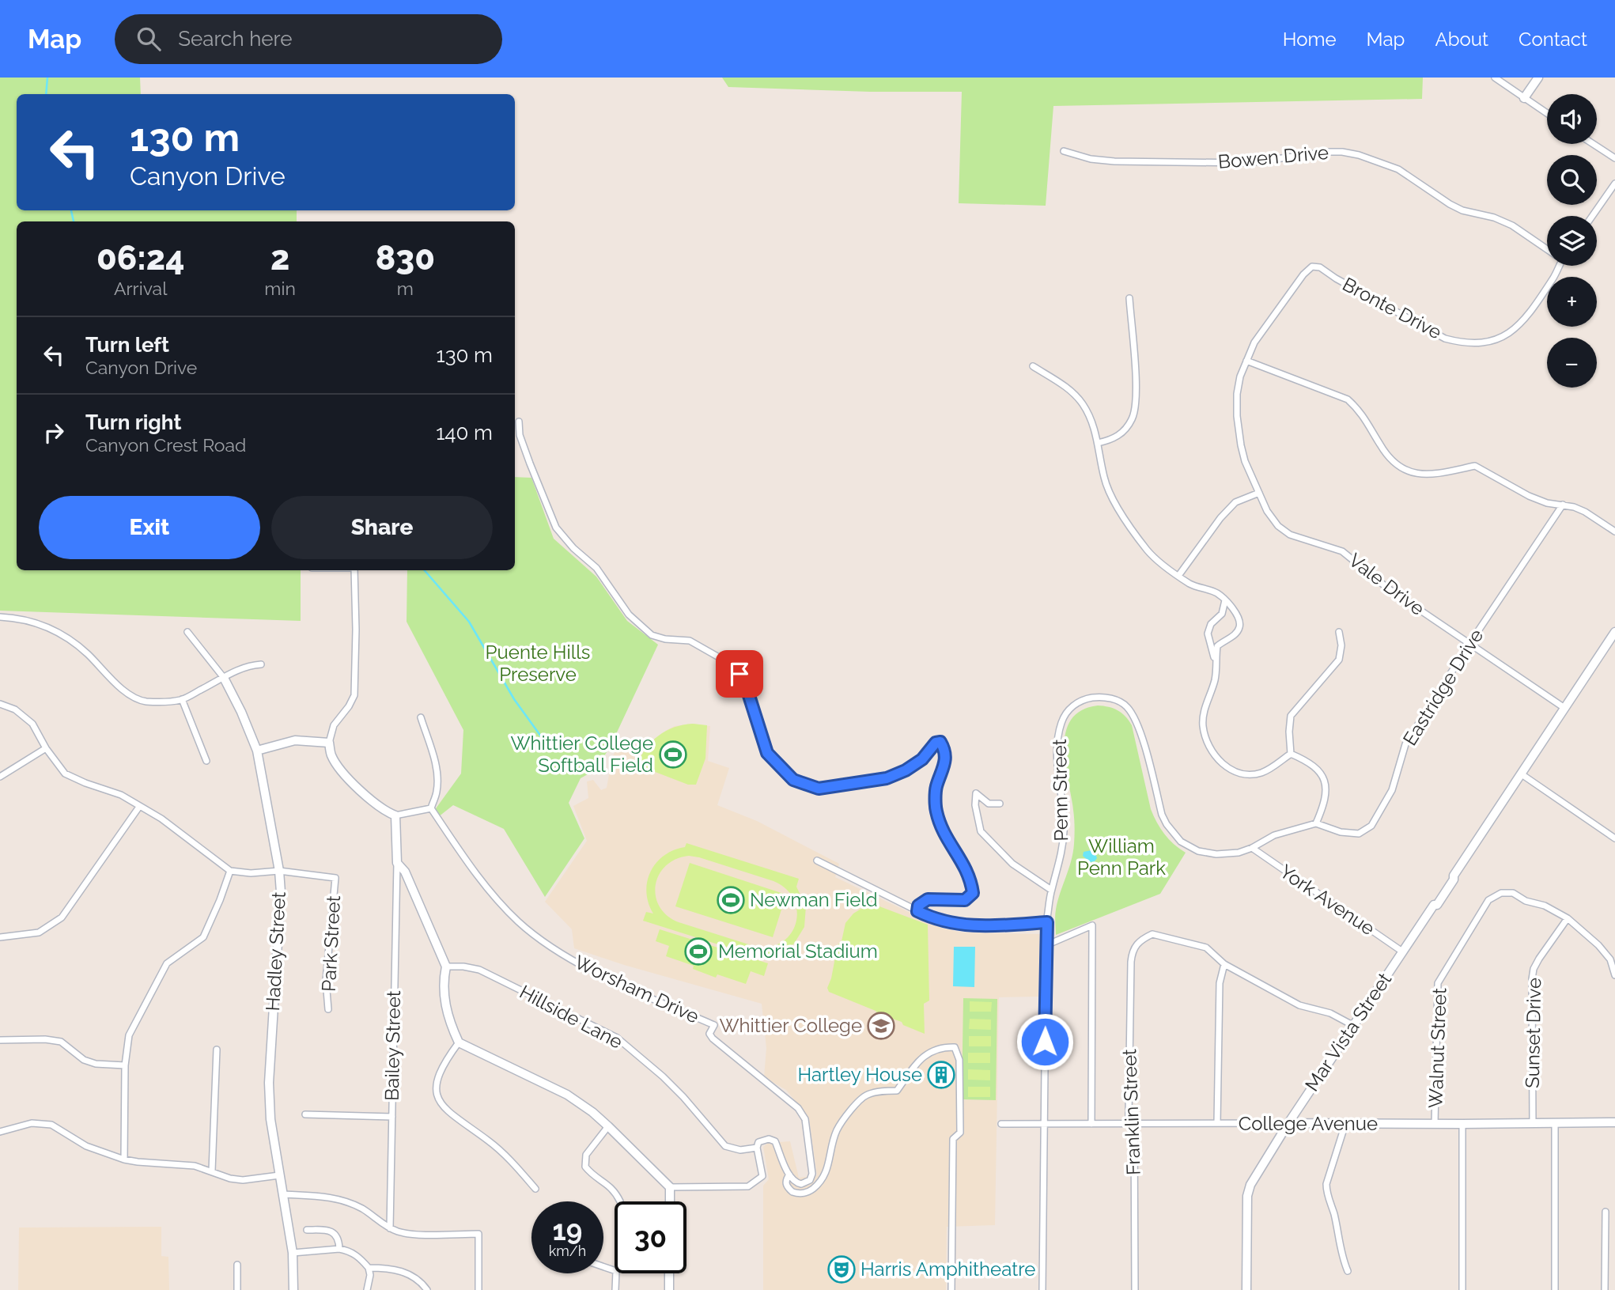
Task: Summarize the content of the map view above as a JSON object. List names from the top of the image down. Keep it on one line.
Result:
{"streets":{"street":["Bowen Drive","Bronte Drive","Vale Drive","Eastridge Drive","Penn Street","York Avenue","Park Street","Hadley Street","Worsham Drive","Hillside Lane","Mar Vista Street","Sunset Drive","Bailey Street","Walnut Street","Franklin Street","College Avenue"]},"crossings":[["Bronte Drive","Vale Drive"],["Vale Drive","Eastridge Drive"],["Vale Drive","Mar Vista Street"],["Penn Street","York Avenue"],["Penn Street","Franklin Street"],["Penn Street","College Avenue"],["York Avenue","Mar Vista Street"],["Park Street","Hadley Street"],["Mar Vista Street","College Avenue"],["Sunset Drive","Walnut Street"],["Sunset Drive","College Avenue"],["Walnut Street","College Avenue"],["Franklin Street","College Avenue"]],"parks":["Puente Hills Preserve","William Penn Park"],"places":{"sports":["Whittier College Softball Field","Newman Field","Memorial Stadium"],"school or university":["Whittier College"],"building":["Hartley House"],"theatre":["Harris Amphitheatre"]},"page":{"header":"Map","search":"Search here","nav":["Home","Map","About","Contact"],"map_buttons":["+","−"],"turn":["130 m","Canyon Drive"],"eta":["06:24","Arrival","2","min","830","m"],"list":[{"name":"Turn left","note":"Canyon Drive","value":"130 m"},{"name":"Turn right","note":"Canyon Crest Road","value":"140 m"}],"buttons":["Exit","Share"],"speed":"19 km/h","limit":"30"}}
